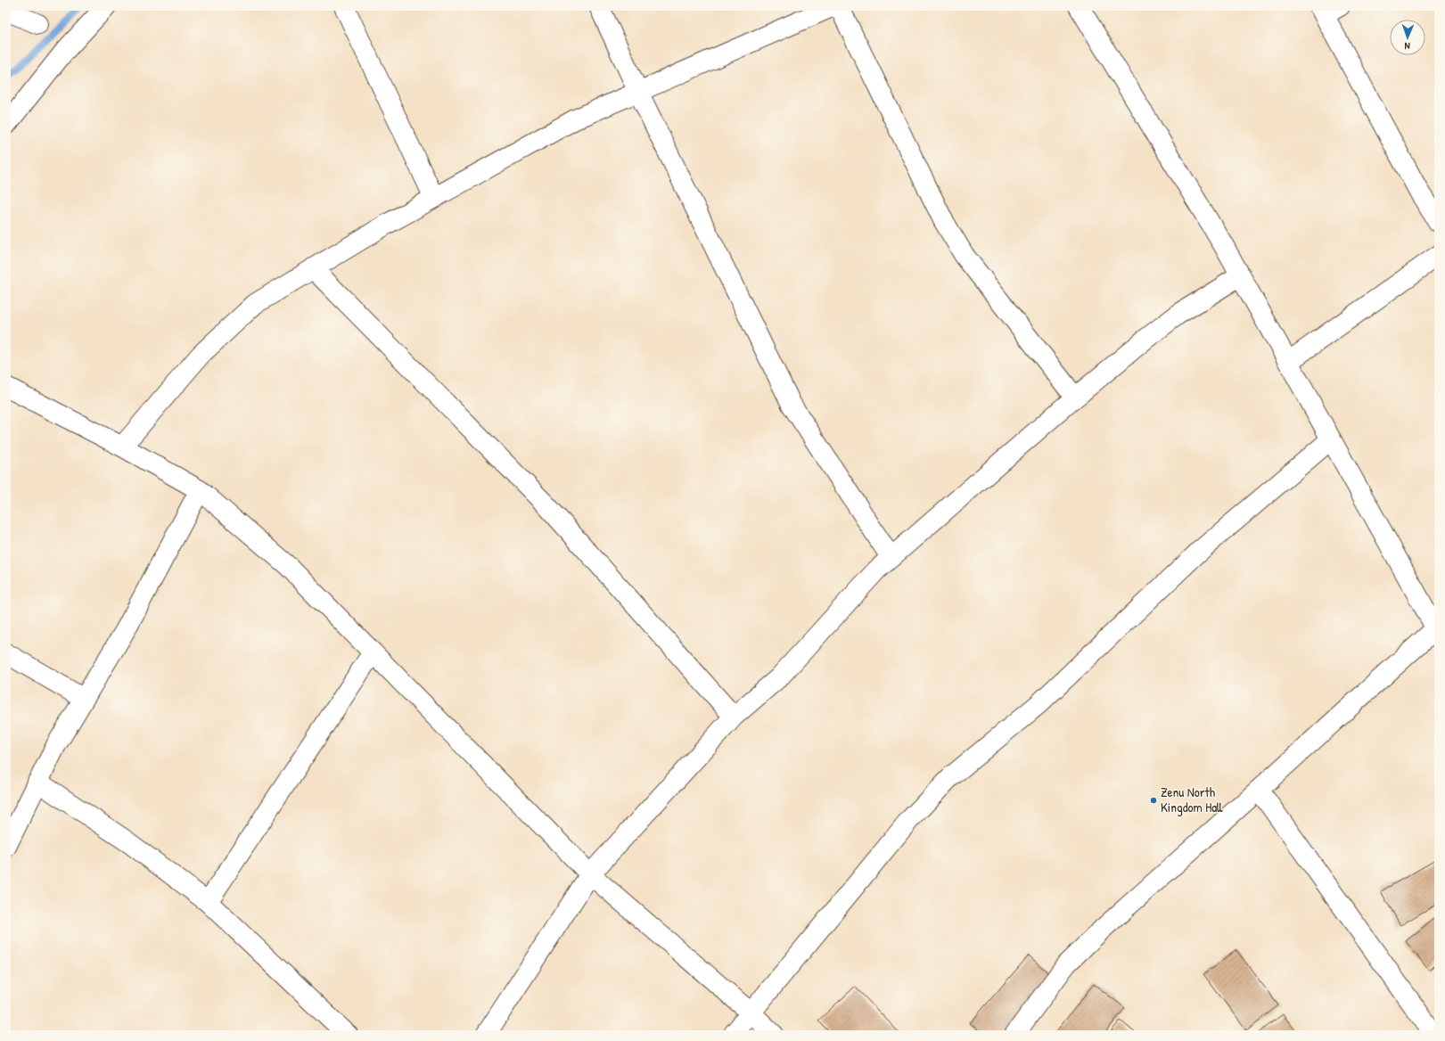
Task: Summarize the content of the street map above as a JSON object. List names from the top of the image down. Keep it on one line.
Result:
{"places":["Zenu North Kingdom Hall"],"north":"bottom"}
